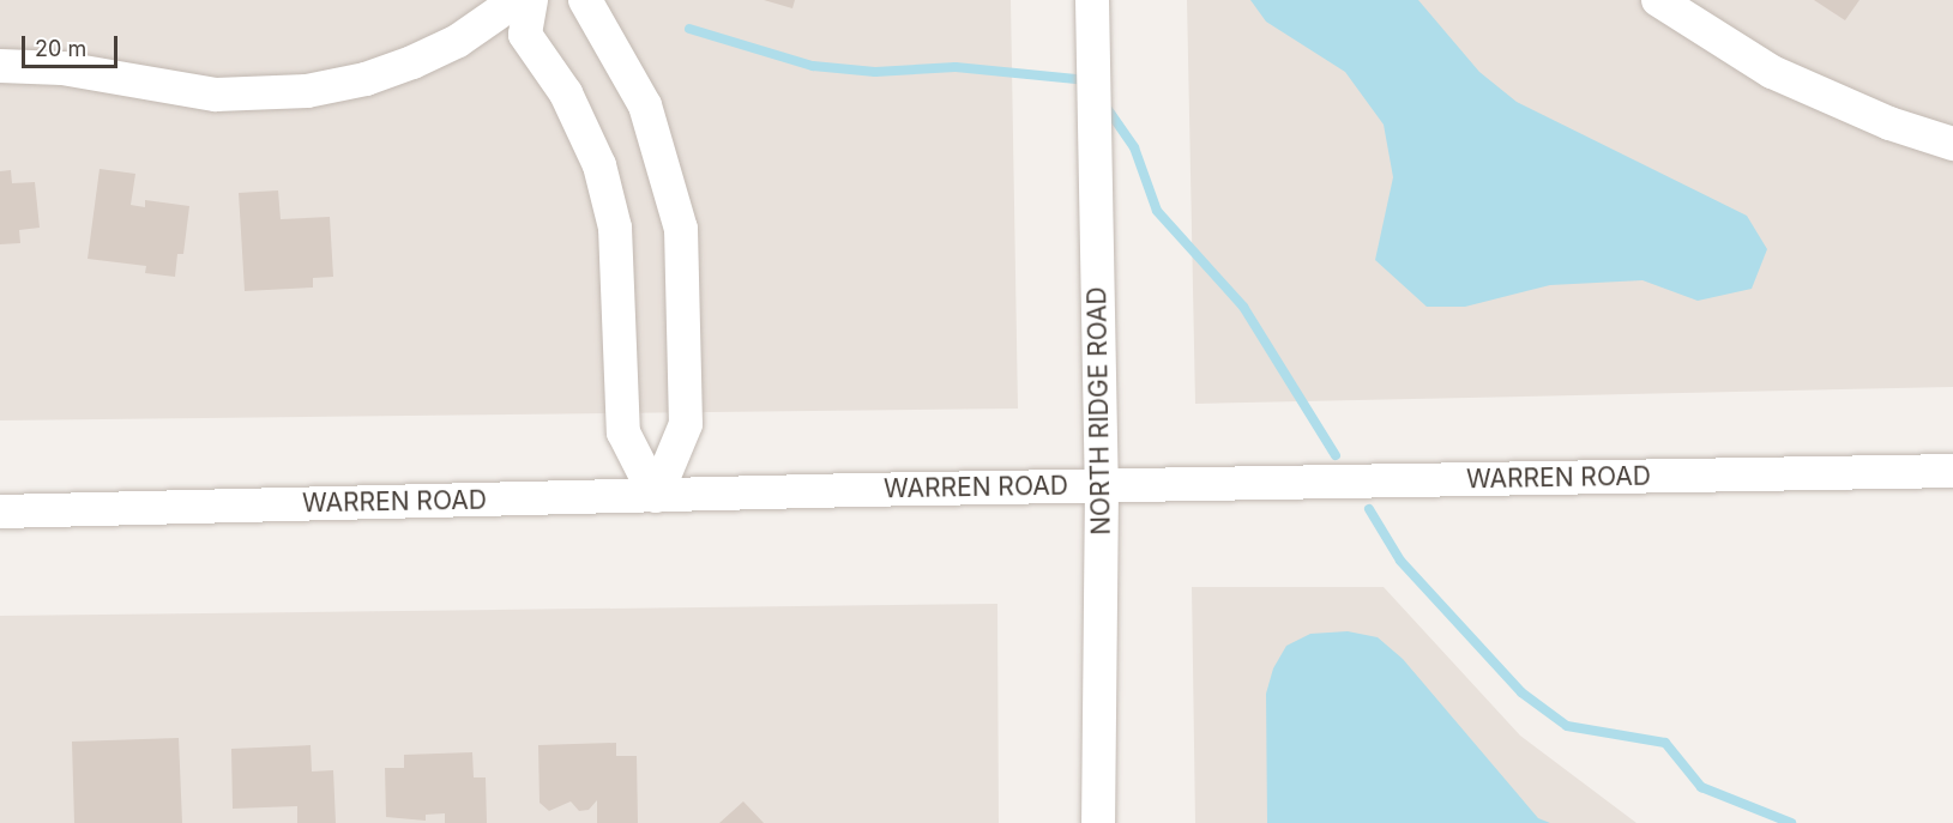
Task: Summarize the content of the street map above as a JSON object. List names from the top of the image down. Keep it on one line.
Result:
{"streets":{"street":["NORTH RIDGE ROAD","WARREN ROAD"]},"crossings":[["NORTH RIDGE ROAD","WARREN ROAD"]],"scale_bar":"20 m"}
